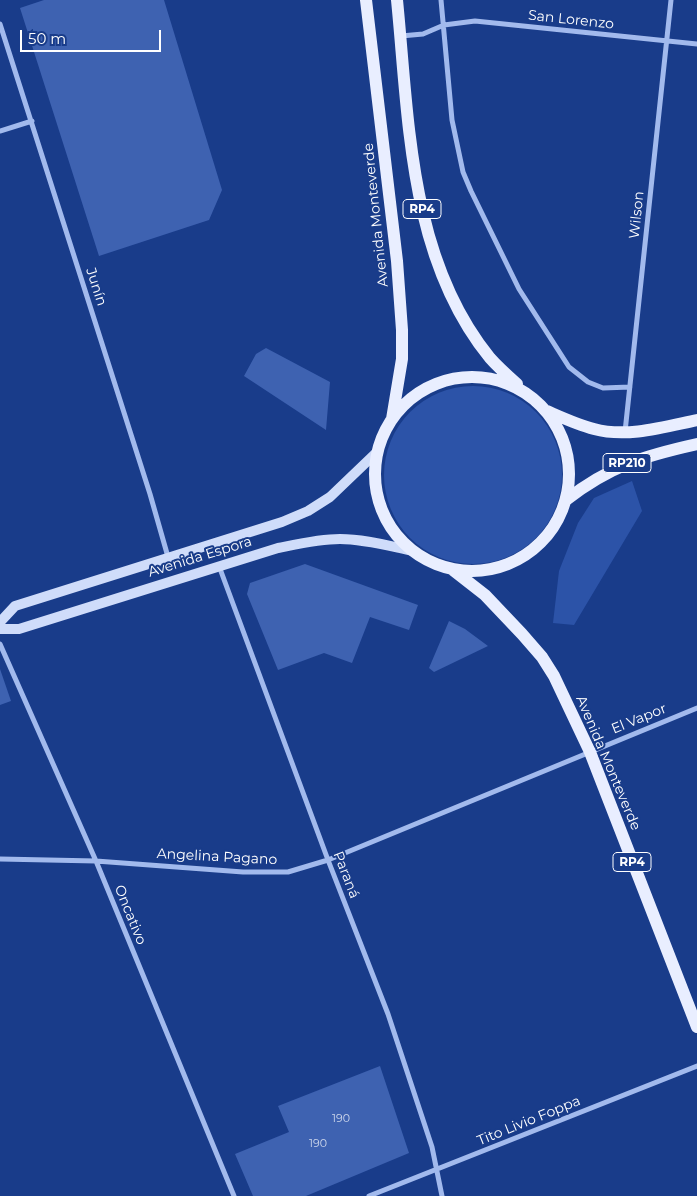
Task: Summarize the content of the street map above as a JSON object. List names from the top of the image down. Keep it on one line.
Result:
{"streets":{"main road":["RP4","Avenida Monteverde","RP210","Avenida Espora"],"street":["San Lorenzo","Wilson","Junín","El Vapor","Angelina Pagano","Paraná","Oncativo","Tito Livio Foppa"]},"crossings":[["San Lorenzo","Wilson"],["RP4","Avenida Monteverde"],["RP4","Wilson"],["RP4","RP210"],["RP4","Avenida Espora"],["Avenida Monteverde","El Vapor"],["Avenida Monteverde","Angelina Pagano"],["Junín","Avenida Espora"],["Avenida Espora","Paraná"],["El Vapor","Angelina Pagano"],["Angelina Pagano","Paraná"],["Angelina Pagano","Oncativo"],["Paraná","Tito Livio Foppa"]],"house_numbers":["190","190"],"scale_bar":"50 m"}
